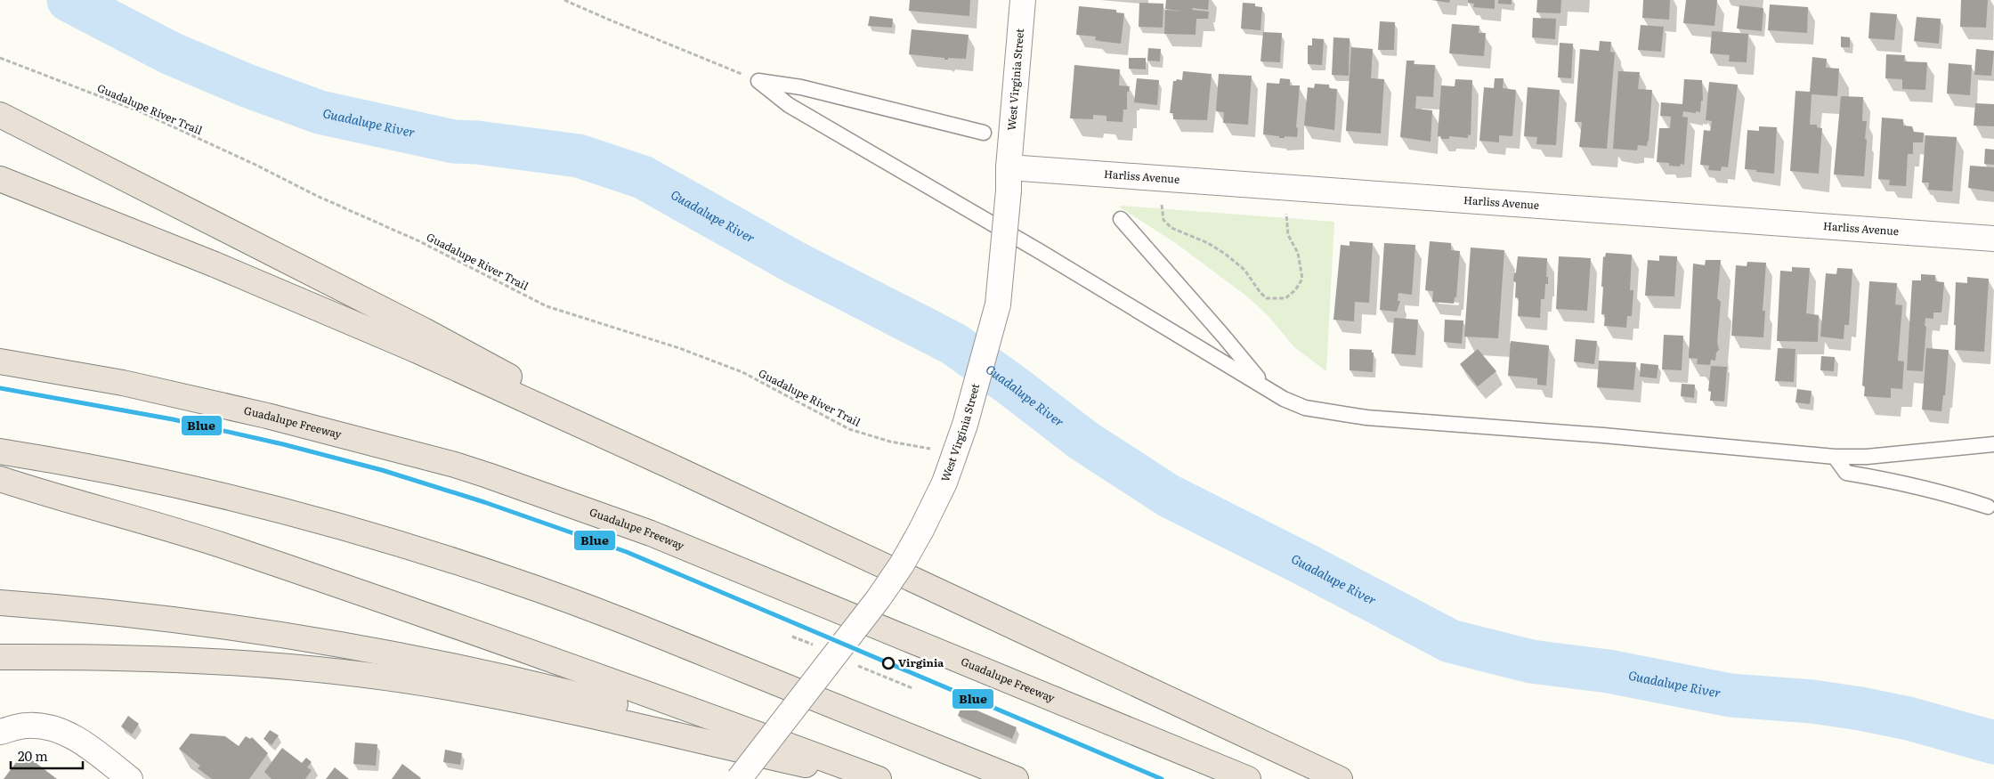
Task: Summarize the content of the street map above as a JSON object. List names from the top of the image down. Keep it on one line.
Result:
{"streets":{"highway":["Guadalupe Freeway"],"street":["West Virginia Street","Harliss Avenue"],"path":["Guadalupe River Trail"]},"crossings":[["West Virginia Street","Guadalupe River Trail"],["West Virginia Street","Harliss Avenue"]],"water":["Guadalupe River"],"places":["Virginia"],"lines":["transit line Blue"],"scale_bar":"20 m"}
